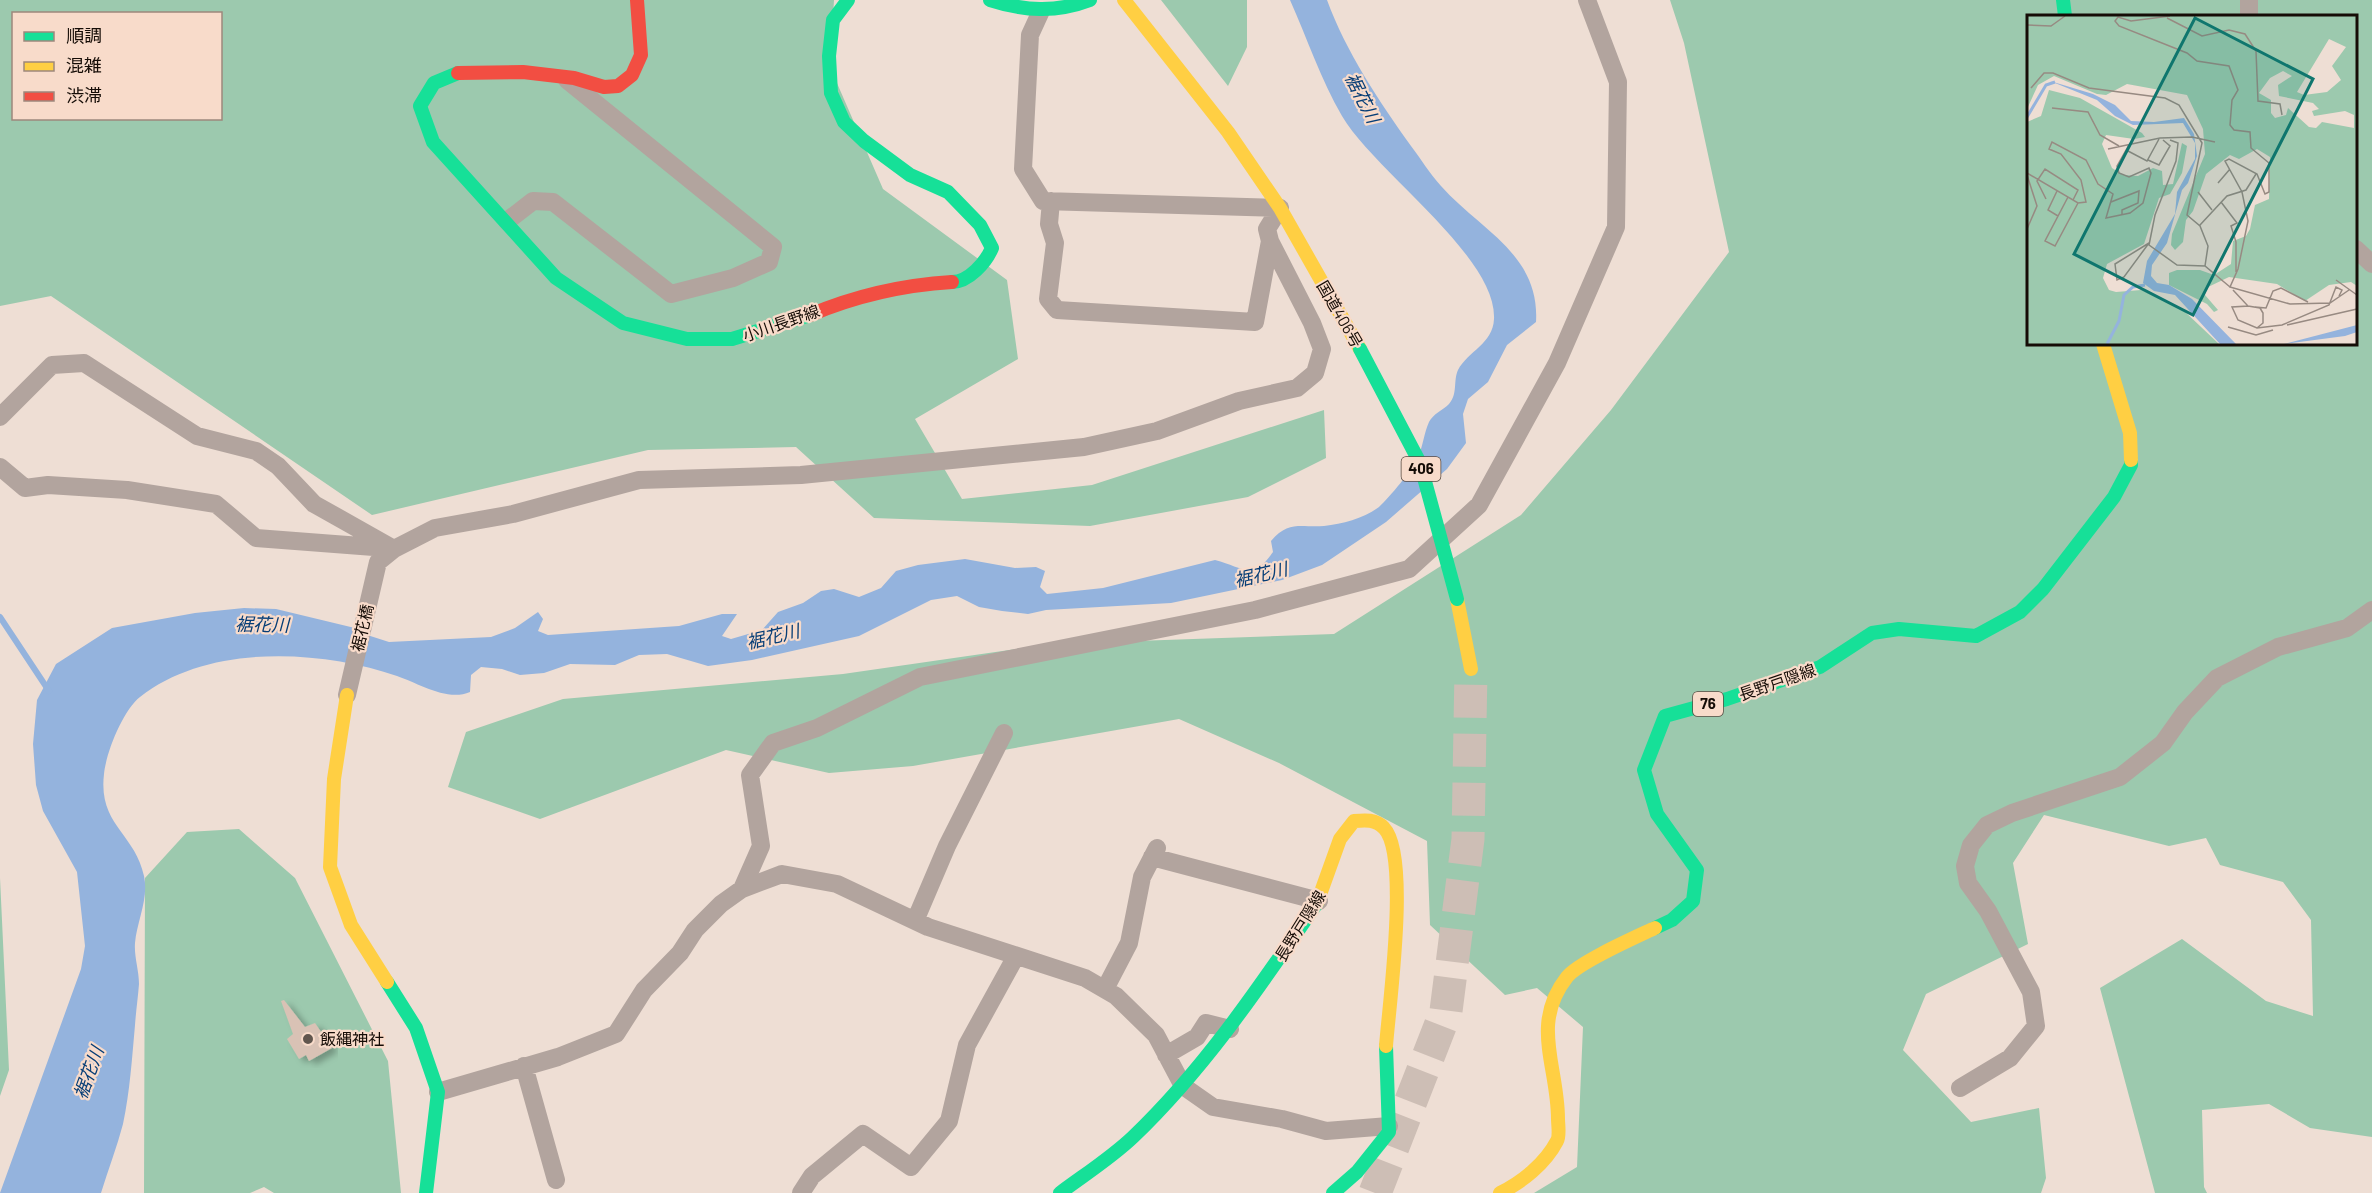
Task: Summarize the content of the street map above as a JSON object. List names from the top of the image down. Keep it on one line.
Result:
{"streets":{"main road":["国道406号","小川長野線","406","長野戸隠線","76"],"street":["裾花橋"]},"water":["裾花川"],"places":["飯縄神社"],"legend":["順調","混雑","渋滞"]}
